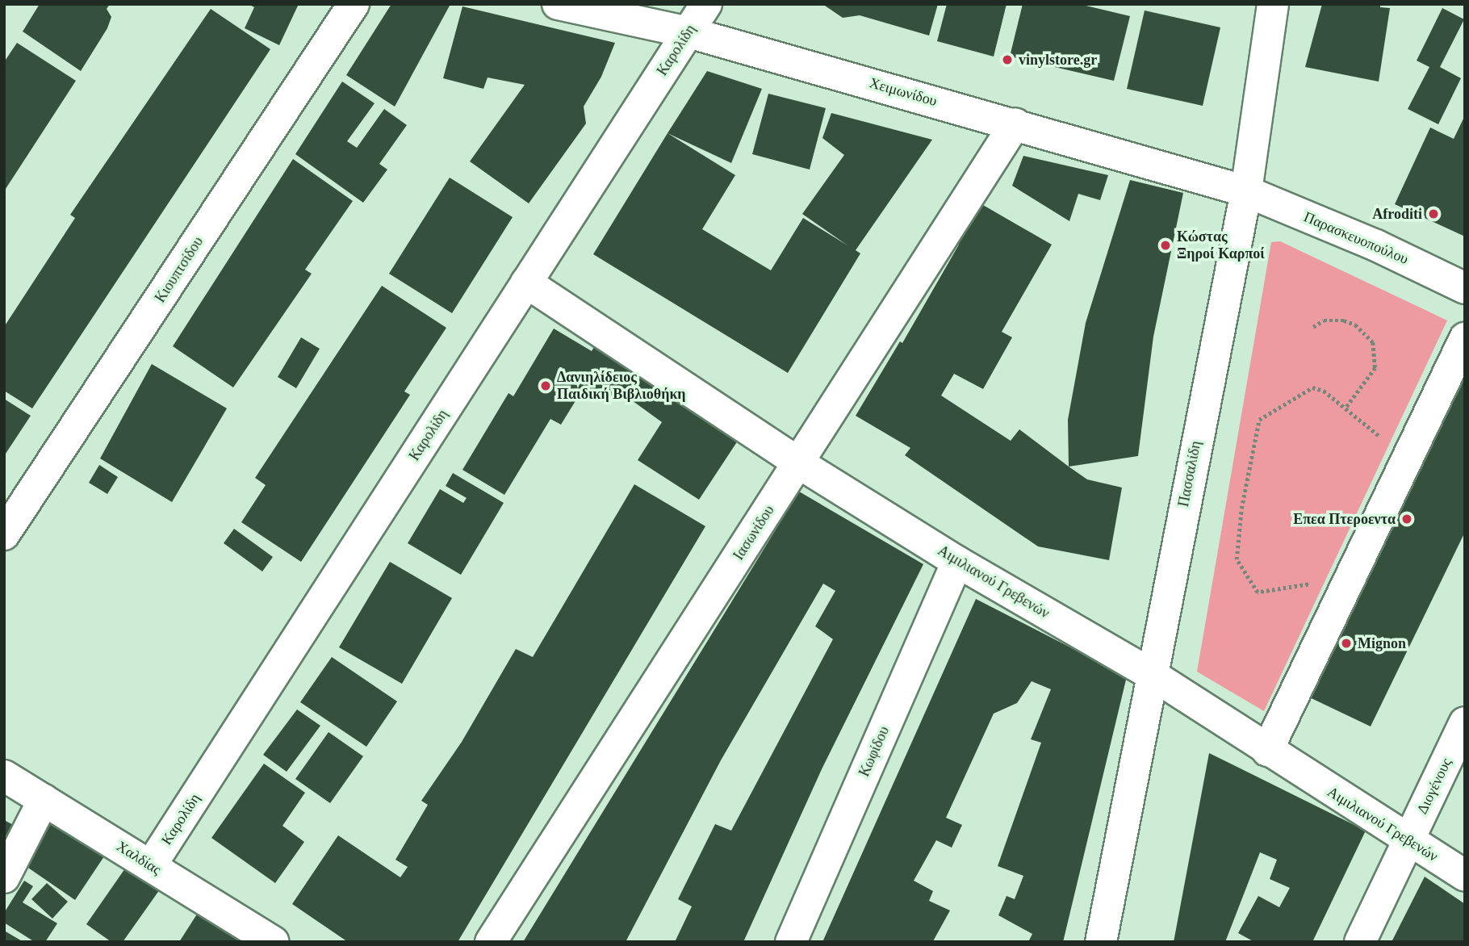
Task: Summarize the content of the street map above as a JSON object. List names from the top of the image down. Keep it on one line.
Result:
{"streets":{"street":["Καρολίδη","Χειμωνίδου","Παρασκευοπούλου","Κιουπτσίδου","Πασσαλίδη","Ιασωνίδου","Αιμιλιανού Γρεβενών","Κωφίδου","Διογένους","Χαλδίας"]},"crossings":[["Καρολίδη","Χειμωνίδου"],["Καρολίδη","Αιμιλιανού Γρεβενών"],["Καρολίδη","Χαλδίας"],["Χειμωνίδου","Παρασκευοπούλου"],["Χειμωνίδου","Πασσαλίδη"],["Χειμωνίδου","Ιασωνίδου"],["Παρασκευοπούλου","Πασσαλίδη"],["Πασσαλίδη","Αιμιλιανού Γρεβενών"],["Ιασωνίδου","Αιμιλιανού Γρεβενών"],["Αιμιλιανού Γρεβενών","Κωφίδου"],["Αιμιλιανού Γρεβενών","Διογένους"]],"places":["vinylstore.gr","Afroditi","Κώστας Ξηροί Καρποί","Δανιηλίδειος Παιδική Βιβλιοθήκη","Επεα Πτεροεντα","Mignon"]}
